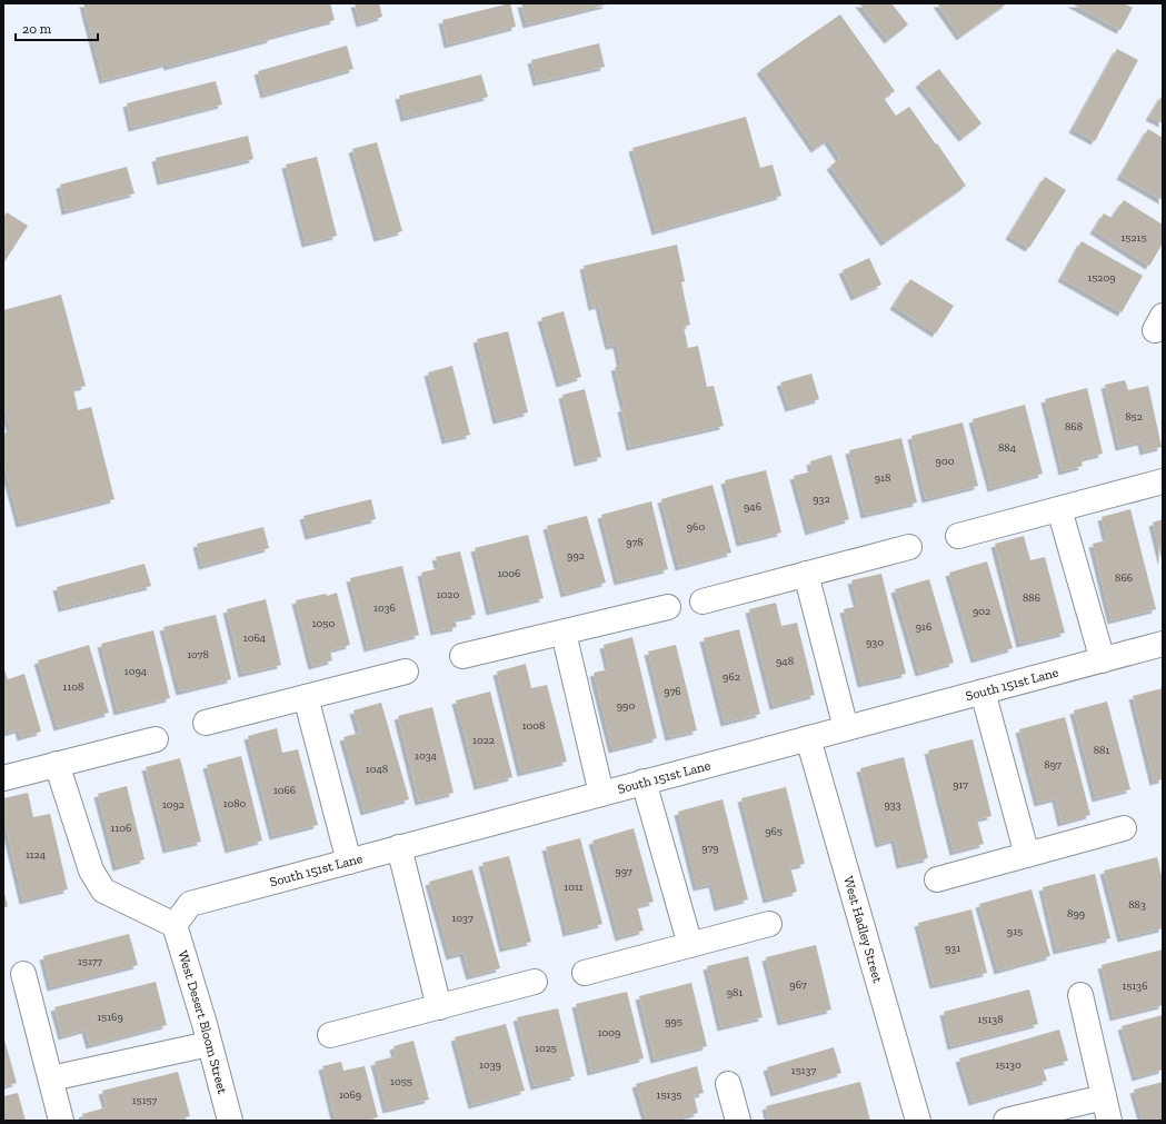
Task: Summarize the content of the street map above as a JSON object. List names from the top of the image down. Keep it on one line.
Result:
{"streets":{"street":["South 151st Lane","West Hadley Street","West Desert Bloom Street"]},"crossings":[["South 151st Lane","West Hadley Street"],["South 151st Lane","West Desert Bloom Street"]],"house_numbers":["15215","15209","852","868","884","900","918","932","946","960","978","992","1006","866","1020","886","1036","902","1050","916","1064","930","1078","948","1094","962","1108","976","990","1008","1022","881","1034","897","1048","917","1066","1080","1092","933","1106","965","979","1124","997","1011","883","899","1037","915","931","15177","967","15136","981","15169","15138","995","1009","1025","1039","15130","15137","1055","1069","15135","15157"],"scale_bar":"20 m"}
